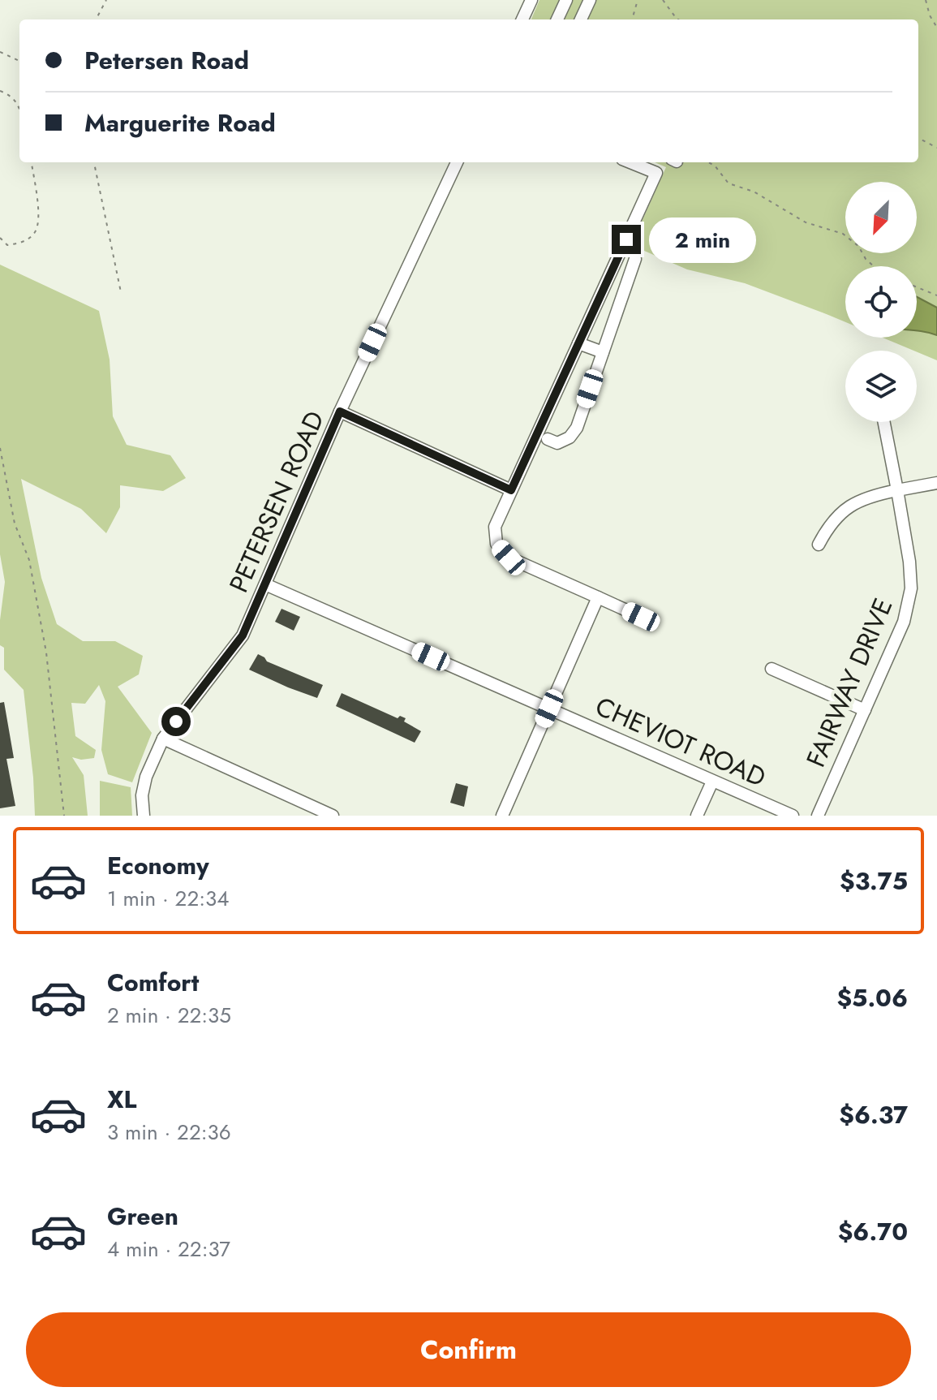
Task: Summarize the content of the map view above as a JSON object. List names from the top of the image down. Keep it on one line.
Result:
{"streets":{"street":["PETERSEN ROAD","FAIRWAY DRIVE","CHEVIOT ROAD"]},"crossings":[["PETERSEN ROAD","CHEVIOT ROAD"]],"north":"bottom left","page":{"banner":["Petersen Road","Marguerite Road"],"bubble":"2 min","list":[{"name":"Economy","note":"1 min · 22:34","value":"$3.75"},{"name":"Comfort","note":"2 min · 22:35","value":"$5.06"},{"name":"XL","note":"3 min · 22:36","value":"$6.37"},{"name":"Green","note":"4 min · 22:37","value":"$6.70"}],"buttons":"Confirm"}}
